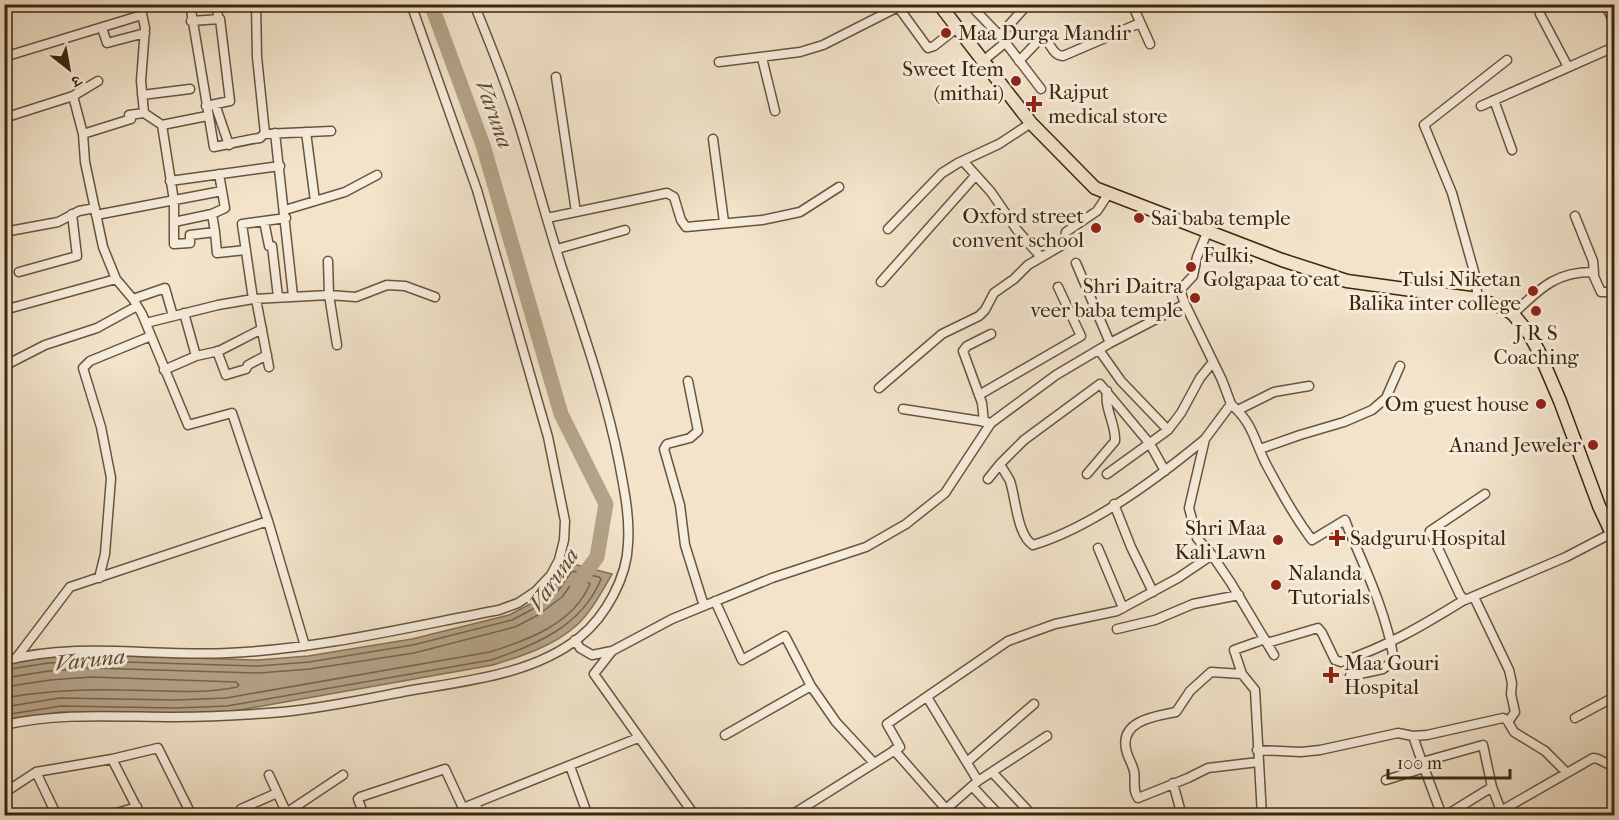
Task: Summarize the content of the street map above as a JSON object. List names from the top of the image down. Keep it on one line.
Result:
{"water":["Varuna"],"places":{"other":["Maa Durga Mandir","Sweet Item (mithai)","Sai baba temple","Oxford street convent school","Fulki, Golgapaa to eat","Tulsi Niketan Balika inter college","Shri Daitra veer baba temple","J R S Coaching","Om guest house","Anand Jeweler","Shri Maa Kali Lawn","Nalanda Tutorials"],"health":["Rajput medical store","Sadguru Hospital","Maa Gouri Hospital"]},"scale_bar":"100 m","north":"bottom right"}
